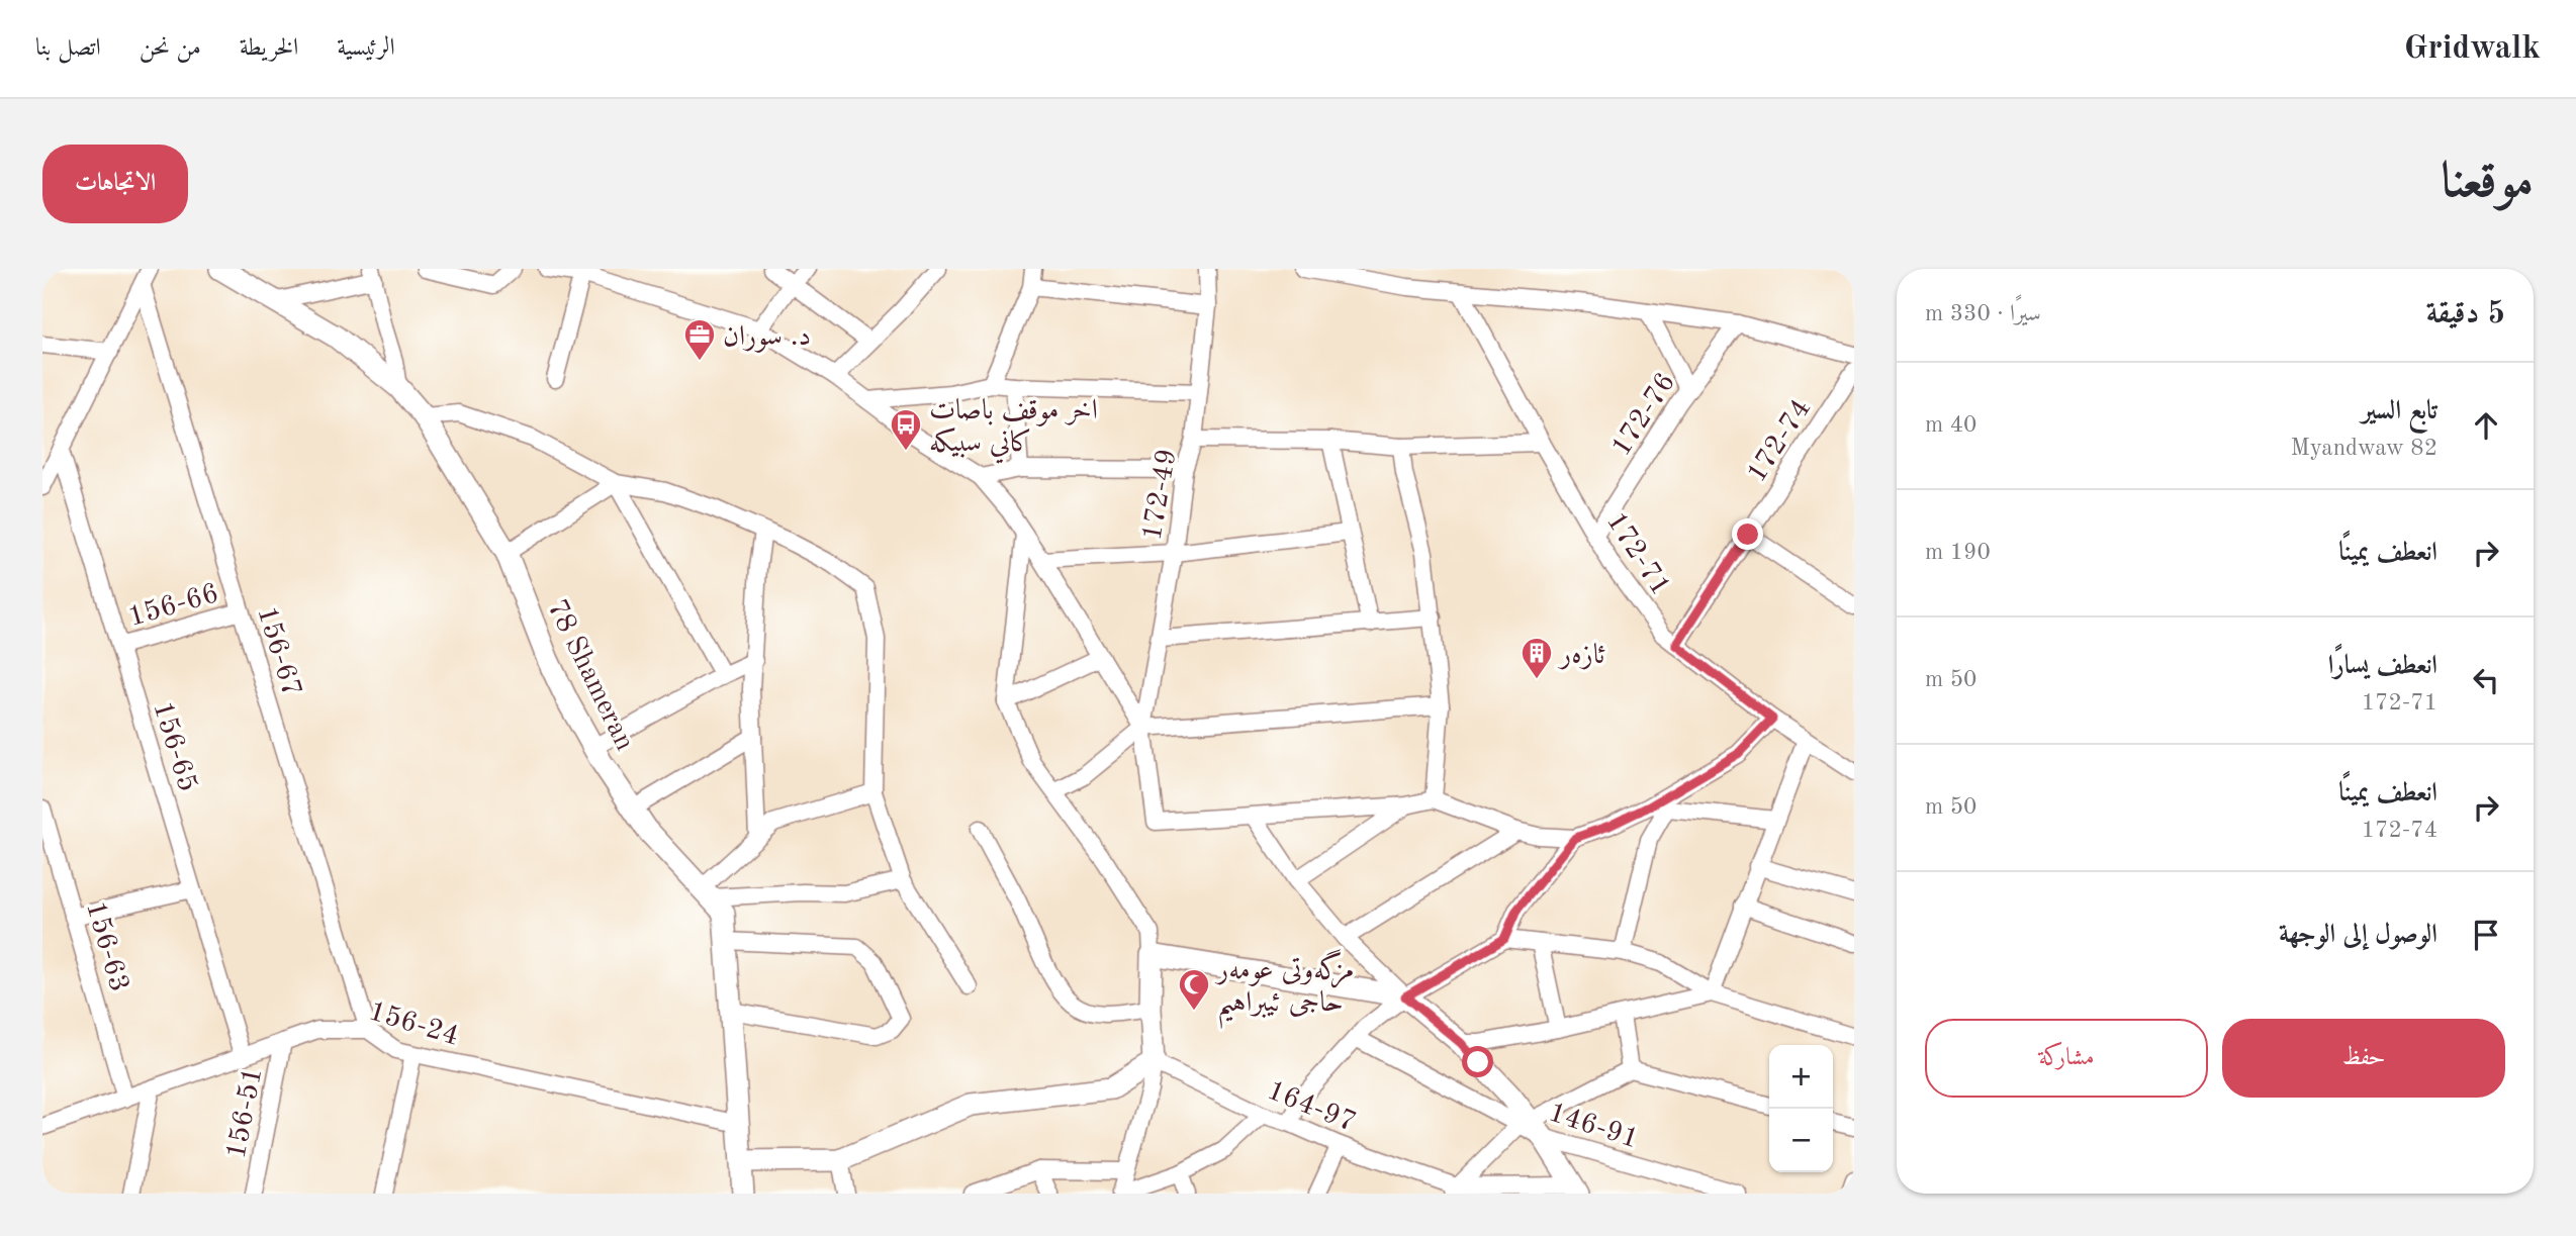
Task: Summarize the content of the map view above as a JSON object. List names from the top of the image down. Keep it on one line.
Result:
{"streets":{"street":["172-76","172-74","172-49","172-71","156-66","156-67","78 Shameran","156-65","156-63","156-24","164-97","156-51","146-91"]},"crossings":[["172-76","172-71"],["172-74","172-71"],["156-66","156-67"],["156-66","156-65"],["156-67","156-24"],["78 Shameran","156-24"],["156-65","156-24"],["156-63","156-24"],["156-24","156-51"],["164-97","146-91"]],"places":{"office":["د. سوران"],"bus stop":["اخر موقف باصات كاني سبيكه"],"building":["ئازەر"],"mosque":["مزگەوتی عومەر حاجی ئیبراهیم"]},"page":{"header":"Gridwalk","nav":["الرئيسية","الخريطة","من نحن","اتصل بنا"],"title":"موقعنا","buttons":["الاتجاهات",["حفظ","مشاركة"]],"heading":["5 دقيقة","سيرًا · 330 m"],"list":[["تابع السير","82 Myandwaw","40 m"],["انعطف يمينًا","190 m"],["انعطف يسارًا","172-71","50 m"],["انعطف يمينًا","172-74","50 m"],"الوصول إلى الوجهة"],"map_buttons":["+","−"]}}
